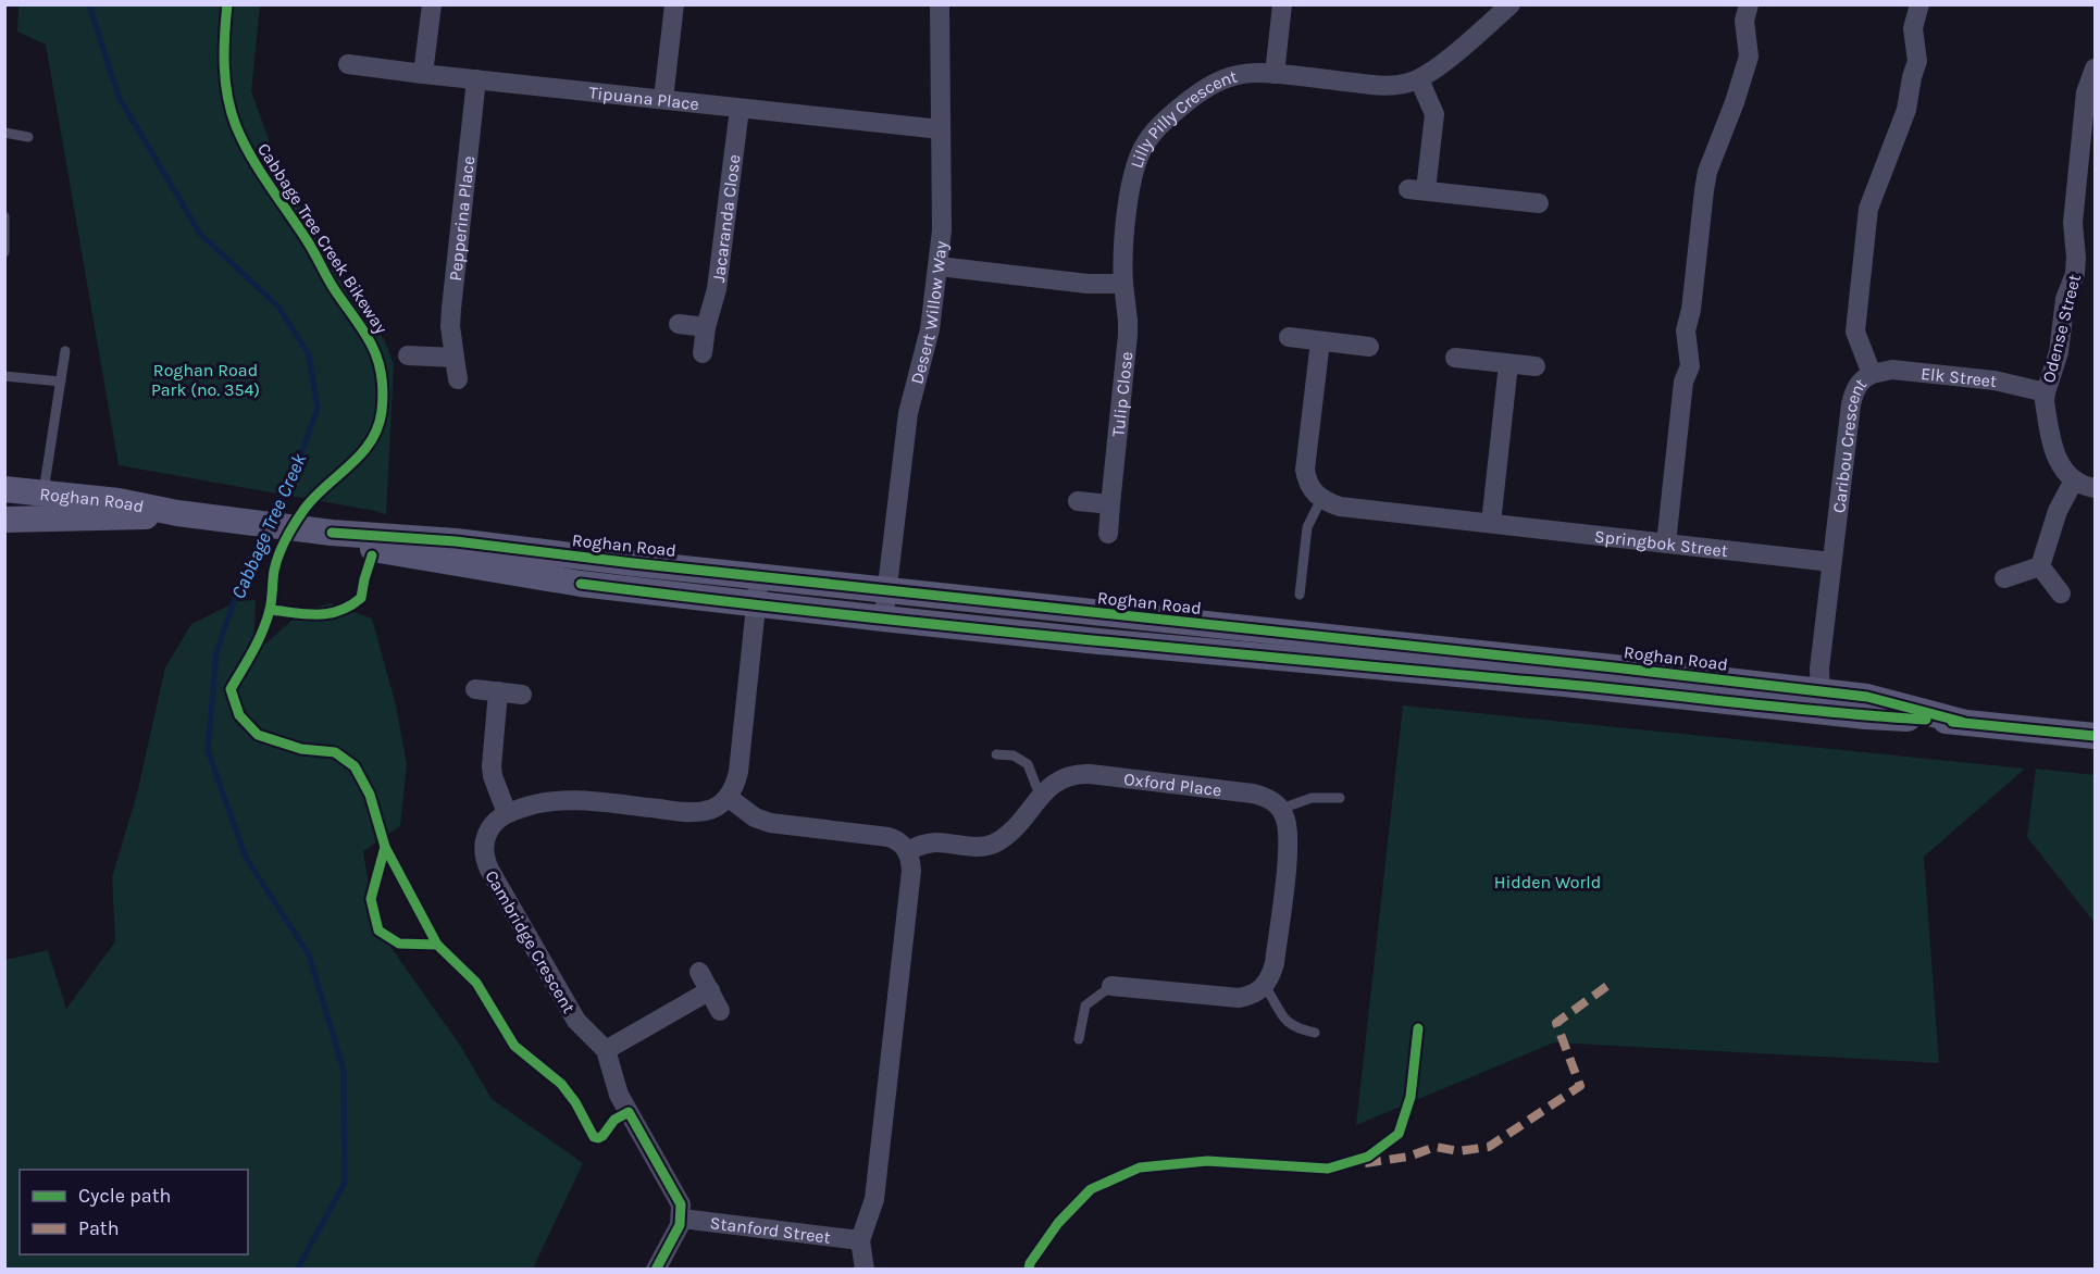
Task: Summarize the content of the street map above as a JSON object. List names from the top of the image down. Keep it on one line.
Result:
{"streets":{"main road":["Roghan Road"],"street":["Tipuana Place","Lilly Pilly Crescent","Pepperina Place","Jacaranda Close","Desert Willow Way","Odense Street","Elk Street","Tulip Close","Caribou Crescent","Springbok Street","Oxford Place","Cambridge Crescent","Stanford Street"],"cycle path":["Cabbage Tree Creek Bikeway"]},"crossings":[["Tipuana Place","Pepperina Place"],["Tipuana Place","Jacaranda Close"],["Tipuana Place","Desert Willow Way"],["Lilly Pilly Crescent","Tulip Close"],["Desert Willow Way","Roghan Road"],["Odense Street","Elk Street"],["Elk Street","Caribou Crescent"],["Caribou Crescent","Roghan Road"],["Caribou Crescent","Springbok Street"]],"water":["Cabbage Tree Creek"],"parks":["Roghan Road Park (no. 354)","Hidden World"],"legend":["Cycle path","Path"]}
